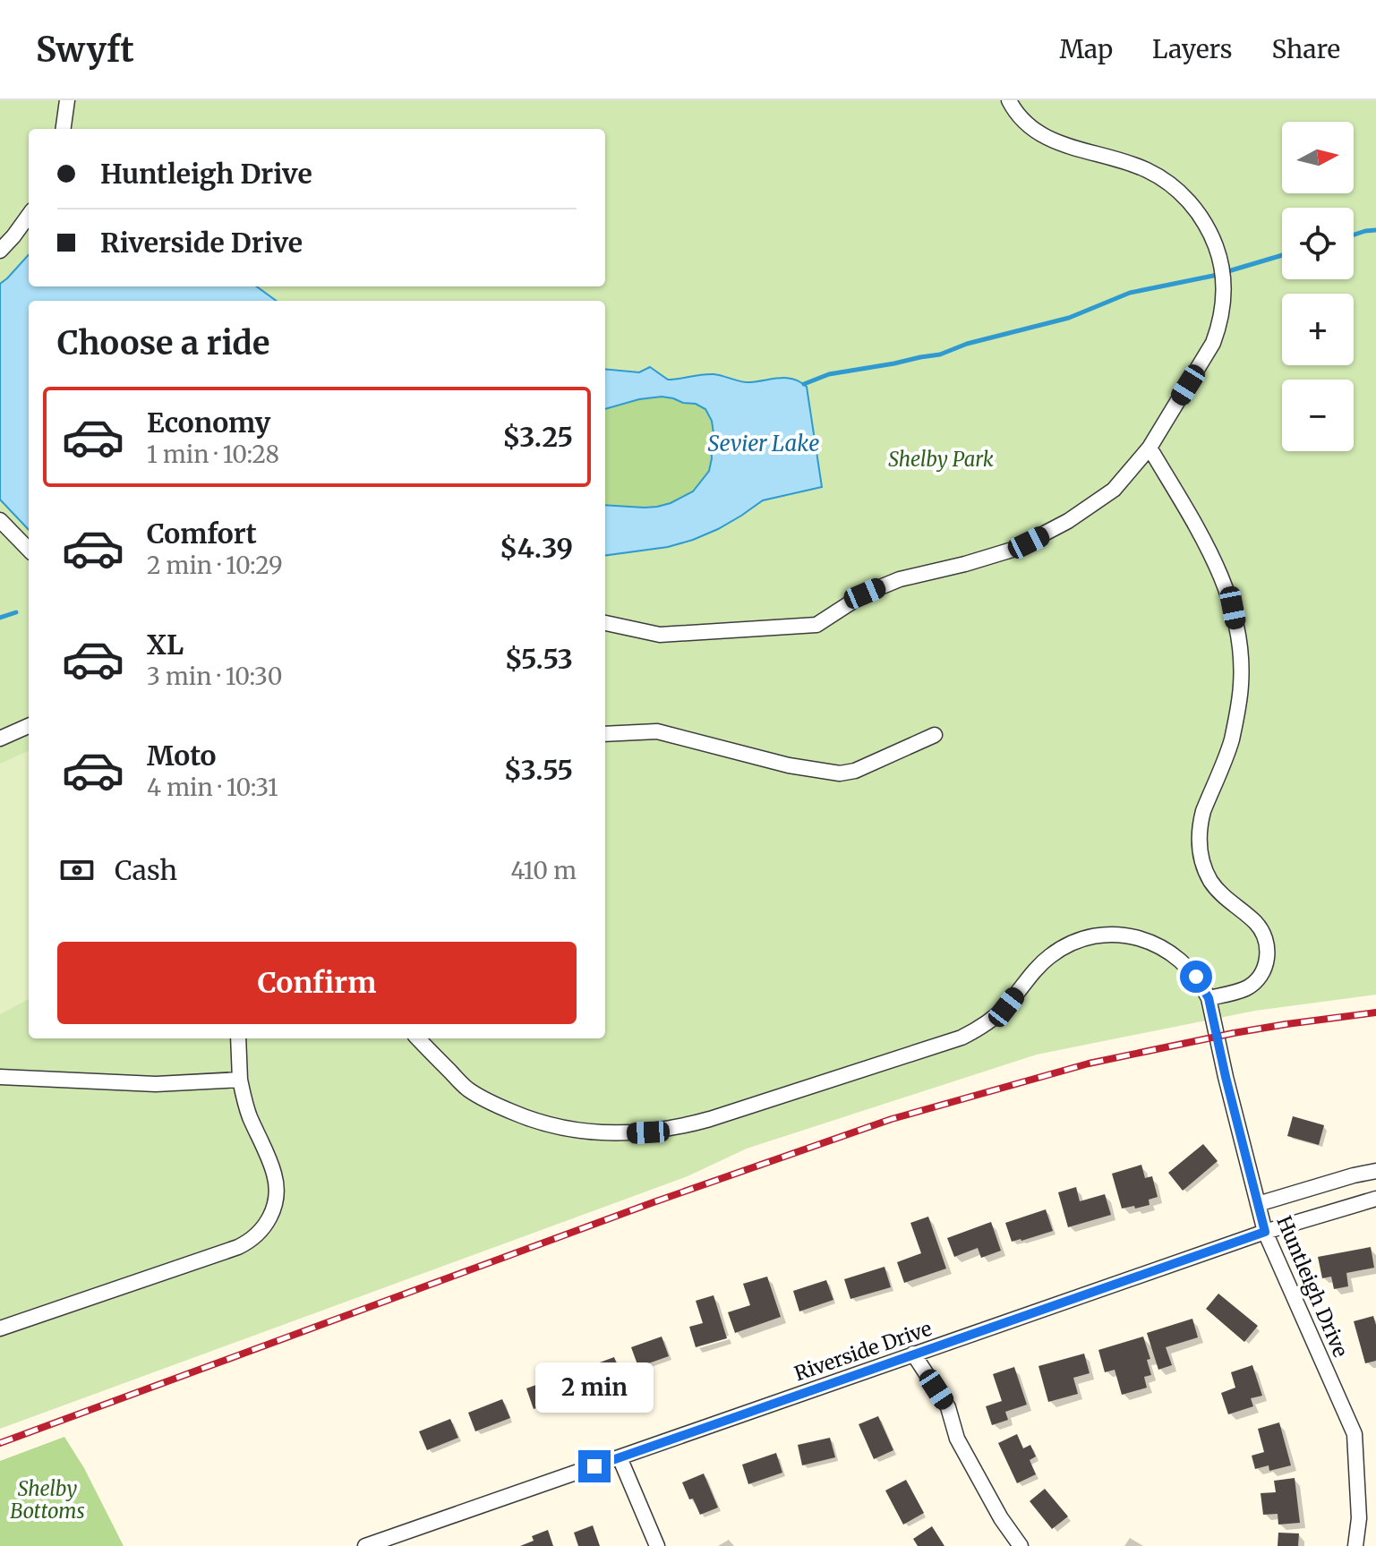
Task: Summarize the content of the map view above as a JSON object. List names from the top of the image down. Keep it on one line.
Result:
{"streets":{"street":["Huntleigh Drive","Riverside Drive"]},"crossings":[["Huntleigh Drive","Riverside Drive"]],"water":["Sevier Lake"],"parks":["Shelby Park","Shelby Bottoms"],"north":"right","page":{"header":"Swyft","nav":["Map","Layers","Share"],"map_buttons":["+","−"],"banner":["Huntleigh Drive","Riverside Drive"],"heading":"Choose a ride","list":[{"name":"Economy","note":"1 min · 10:28","value":"$3.25"},{"name":"Comfort","note":"2 min · 10:29","value":"$4.39"},{"name":"XL","note":"3 min · 10:30","value":"$5.53"},{"name":"Moto","note":"4 min · 10:31","value":"$3.55"}],"pay":["Cash","410 m"],"buttons":"Confirm","bubble":"2 min"}}
